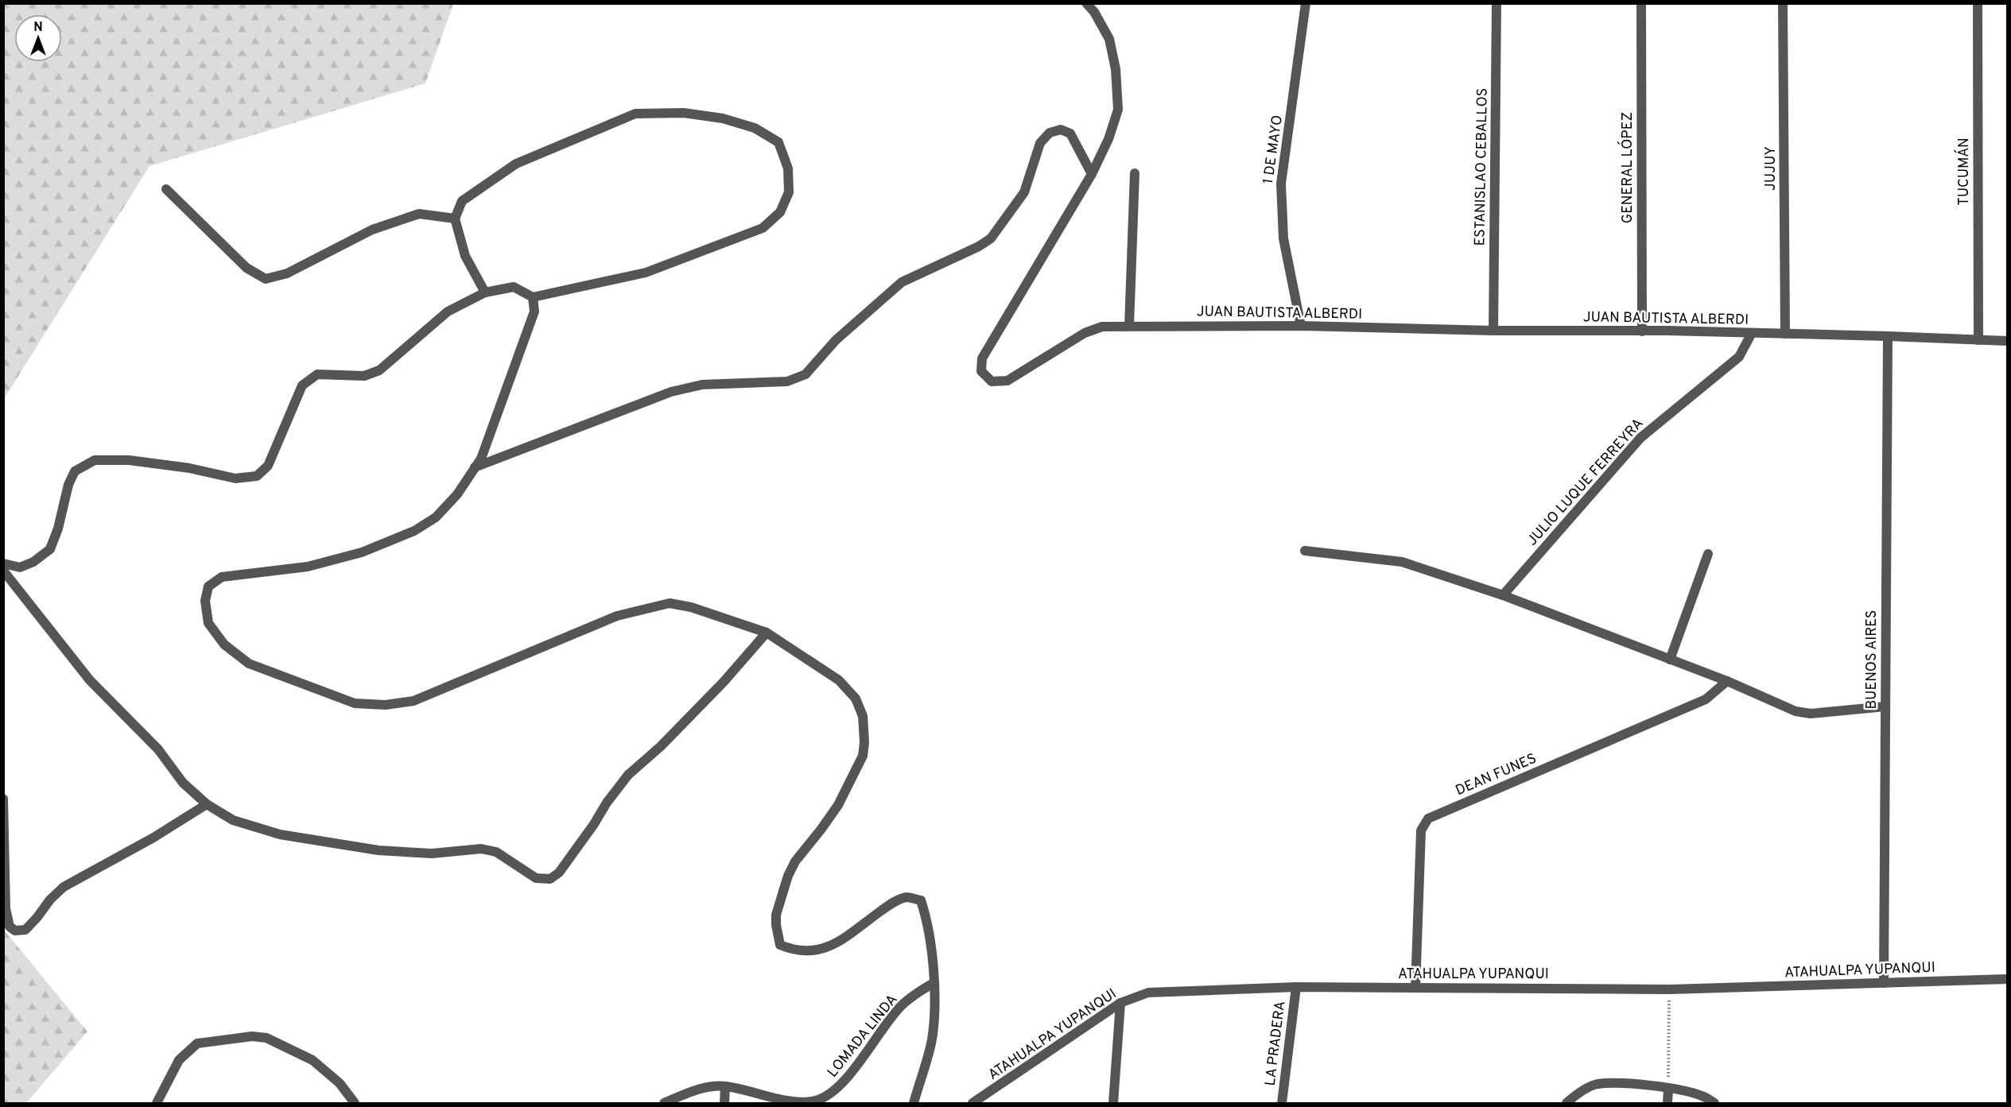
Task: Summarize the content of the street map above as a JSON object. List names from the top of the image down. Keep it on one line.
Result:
{"streets":{"street":["1 DE MAYO","ESTANISLAO CEBALLOS","GENERAL LÓPEZ","JUJUY","TUCUMÁN","JUAN BAUTISTA ALBERDI","JULIO LUQUE FERREYRA","BUENOS AIRES","DEAN FUNES","ATAHUALPA YUPANQUI","LOMADA LINDA","LA PRADERA"]},"crossings":[["1 DE MAYO","JUAN BAUTISTA ALBERDI"],["ESTANISLAO CEBALLOS","JUAN BAUTISTA ALBERDI"],["GENERAL LÓPEZ","JUAN BAUTISTA ALBERDI"],["JUJUY","JUAN BAUTISTA ALBERDI"],["TUCUMÁN","JUAN BAUTISTA ALBERDI"],["JUAN BAUTISTA ALBERDI","JULIO LUQUE FERREYRA"],["JUAN BAUTISTA ALBERDI","BUENOS AIRES"],["BUENOS AIRES","ATAHUALPA YUPANQUI"],["DEAN FUNES","ATAHUALPA YUPANQUI"],["ATAHUALPA YUPANQUI","LA PRADERA"]],"north":"top"}
